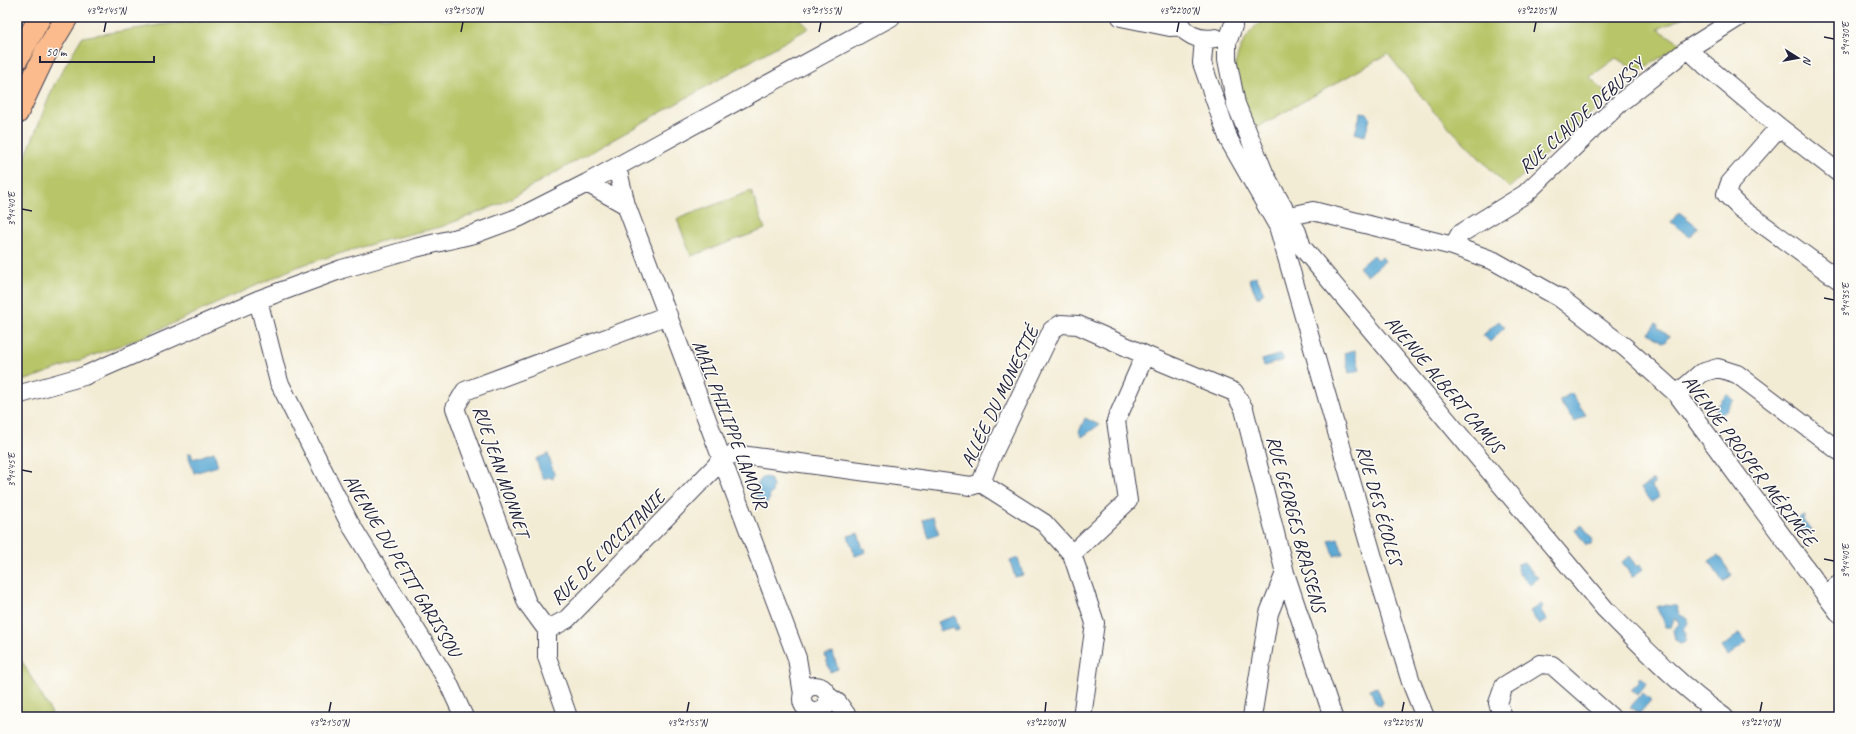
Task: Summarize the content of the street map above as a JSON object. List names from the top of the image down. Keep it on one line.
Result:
{"streets":{"street":["RUE CLAUDE DEBUSSY","AVENUE ALBERT CAMUS","ALLÉE DU MONESTIÉ","MAIL PHILIPPE LAMOUR","AVENUE PROSPER MÉRIMÉE","RUE JEAN MONNET","RUE DES ÉCOLES","RUE GEORGES BRASSENS","RUE DE L'OCCITANIE","AVENUE DU PETIT GARISSOU"]},"crossings":[["RUE CLAUDE DEBUSSY","AVENUE PROSPER MÉRIMÉE"],["AVENUE ALBERT CAMUS","AVENUE PROSPER MÉRIMÉE"],["AVENUE ALBERT CAMUS","RUE DES ÉCOLES"],["ALLÉE DU MONESTIÉ","MAIL PHILIPPE LAMOUR"],["ALLÉE DU MONESTIÉ","RUE GEORGES BRASSENS"],["ALLÉE DU MONESTIÉ","RUE DE L'OCCITANIE"],["MAIL PHILIPPE LAMOUR","RUE JEAN MONNET"],["MAIL PHILIPPE LAMOUR","RUE DE L'OCCITANIE"],["AVENUE PROSPER MÉRIMÉE","RUE DES ÉCOLES"],["RUE JEAN MONNET","RUE DE L'OCCITANIE"]],"scale_bar":"50 m","north":"right","coordinates":["43°21'45\"N","43°21'50\"N","43°21'55\"N","43°22'00\"N","43°22'05\"N","3°14'30\"E","3°14'40\"E","3°14'35\"E","3°14'45\"E","43°22'10\"N"]}
